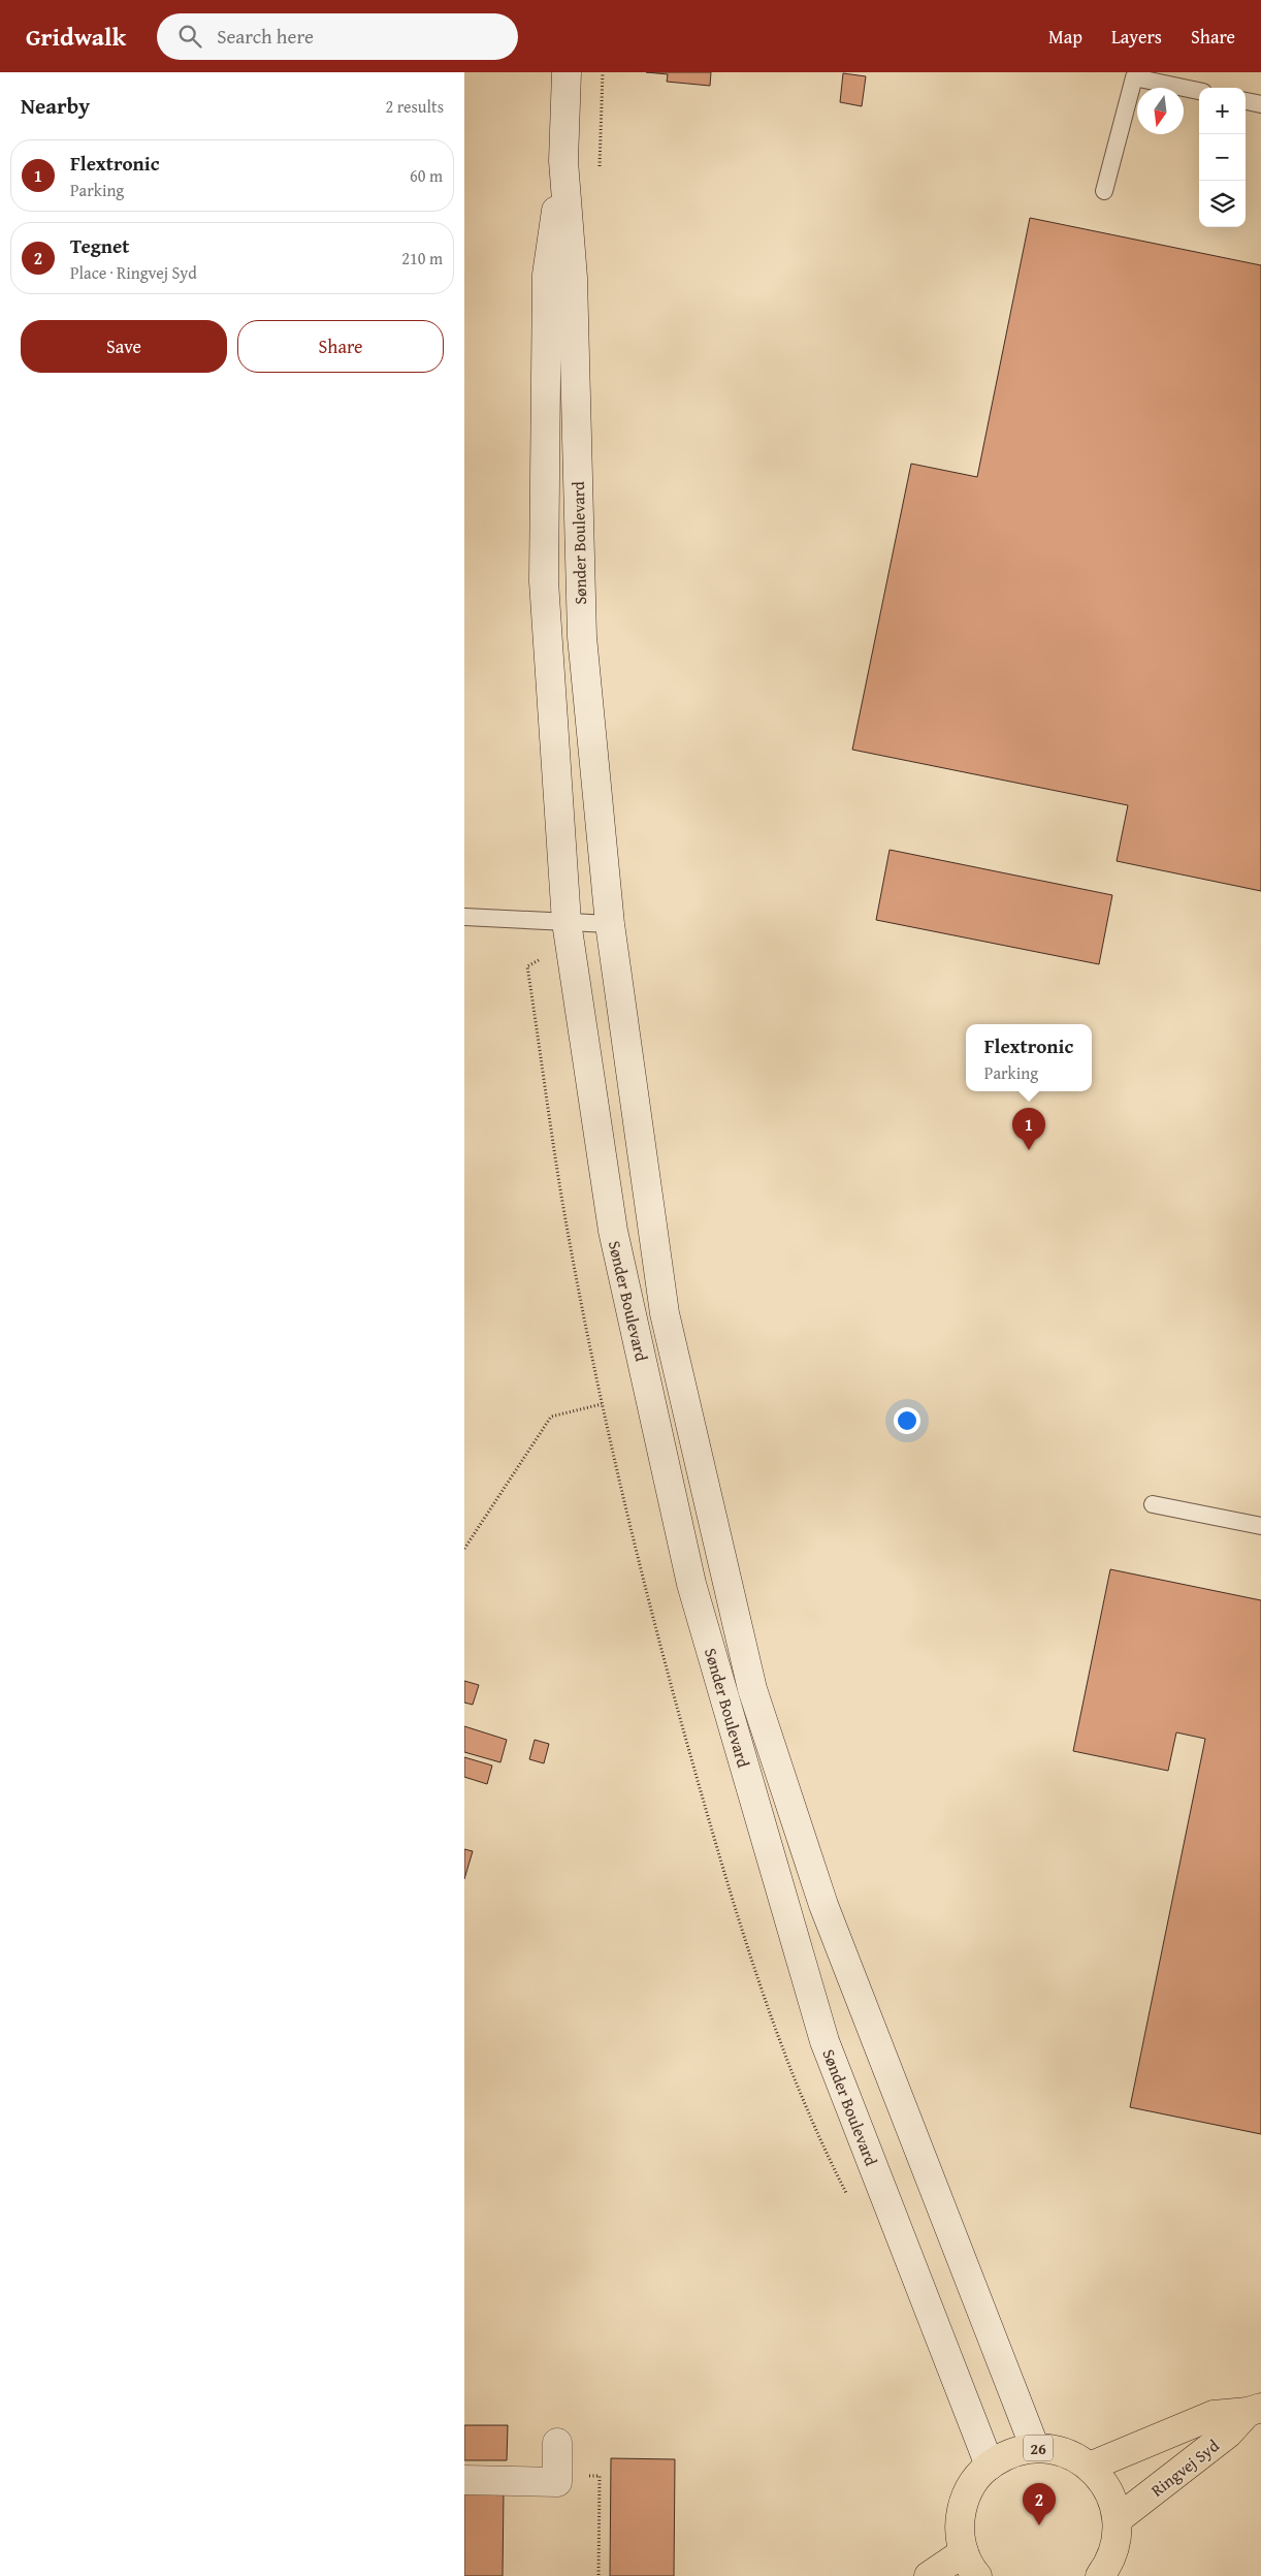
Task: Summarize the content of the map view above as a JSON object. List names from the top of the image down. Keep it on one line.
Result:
{"streets":{"main road":["Sønder Boulevard","26","Ringvej Syd"]},"crossings":[["Sønder Boulevard","26"],["26","Ringvej Syd"]],"north":"bottom","page":{"header":"Gridwalk","search":"Search here","nav":["Map","Layers","Share"],"heading":["Nearby","2 results"],"map_buttons":["+","−"],"list":[{"mark":"1","name":"Flextronic","note":"Parking","value":"60 m"},{"mark":"2","name":"Tegnet","note":"Place · Ringvej Syd","value":"210 m"}],"buttons":["Save","Share"],"popup":["Flextronic","Parking"],"pins":["1","2"]}}
